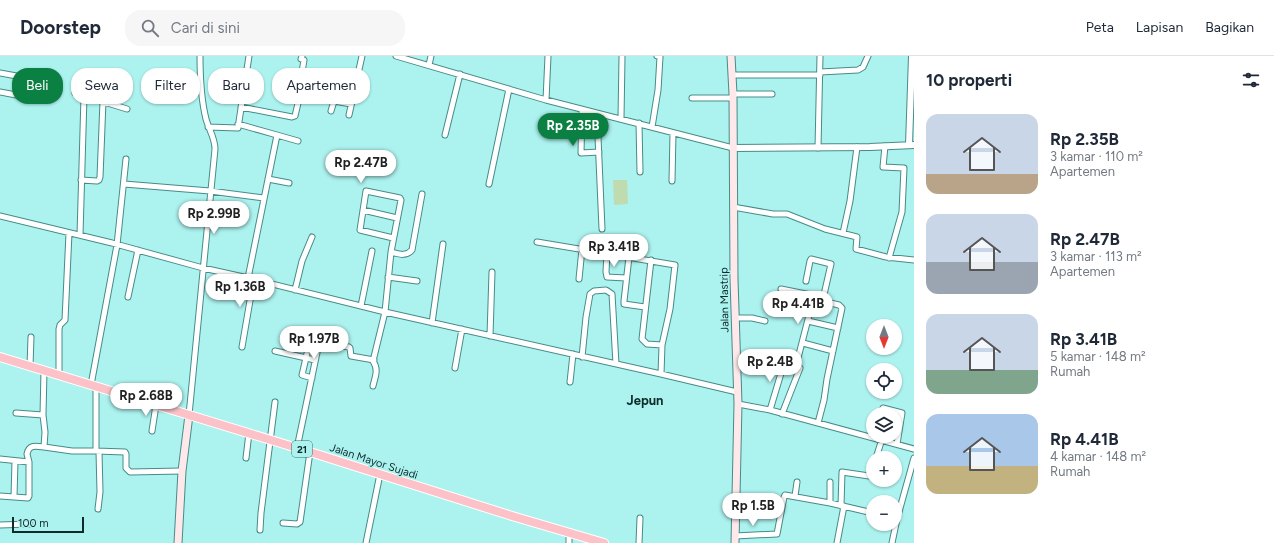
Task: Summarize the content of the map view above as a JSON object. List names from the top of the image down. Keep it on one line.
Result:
{"streets":{"highway":["21","Jalan Mayor Sujadi"],"main road":["Jalan Mastrip"]},"districts":["Jepun"],"scale_bar":"100 m","north":"bottom","page":{"header":"Doorstep","search":"Cari di sini","nav":["Peta","Lapisan","Bagikan"],"heading":"10 properti","chip":["Beli","Sewa","Filter","Baru","Apartemen"],"list":[{"name":"Rp 2.35B","note":"3 kamar · 110 m² · Apartemen"},{"name":"Rp 2.47B","note":"3 kamar · 113 m² · Apartemen"},{"name":"Rp 3.41B","note":"5 kamar · 148 m² · Rumah"},{"name":"Rp 4.41B","note":"4 kamar · 148 m² · Rumah"}],"price":["Rp 2.35B","Rp 2.47B","Rp 2.99B","Rp 3.41B","Rp 1.36B","Rp 4.41B","Rp 1.97B","Rp 2.4B","Rp 2.68B","Rp 1.5B"],"map_buttons":["+","−"],"scale":"100 m"}}
